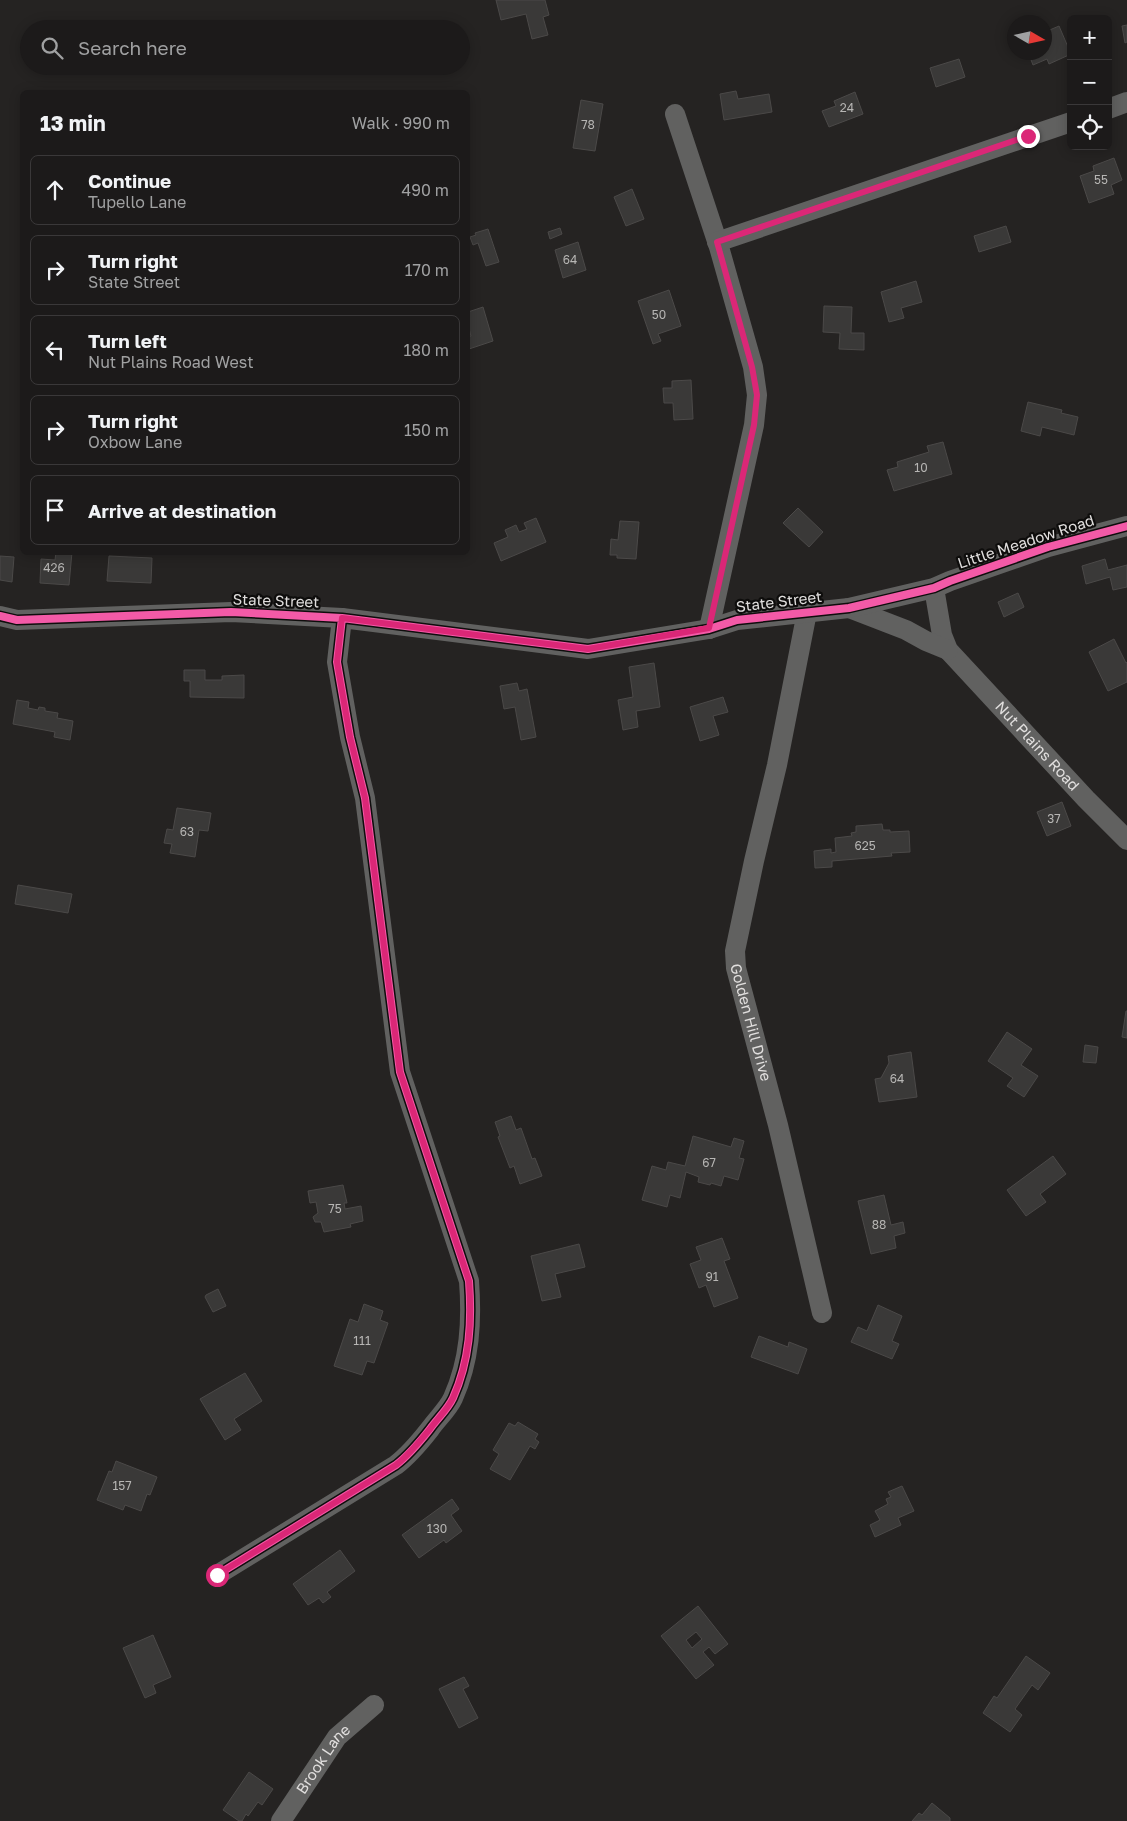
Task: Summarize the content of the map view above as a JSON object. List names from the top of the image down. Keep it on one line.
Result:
{"streets":{"street":["Little Meadow Road","State Street","Nut Plains Road","Golden Hill Drive","Brook Lane"]},"crossings":[["Little Meadow Road","State Street"],["Little Meadow Road","Nut Plains Road"],["State Street","Nut Plains Road"],["State Street","Golden Hill Drive"]],"house_numbers":["24","78","55","64","50","10","426","37","63","625","64","67","75","88","91","111","157","130"],"north":"right","page":{"map_buttons":["+","−"],"search":"Search here","heading":["13 min","Walk · 990 m"],"list":[["Continue","Tupello Lane","490 m"],["Turn right","State Street","170 m"],["Turn left","Nut Plains Road West","180 m"],["Turn right","Oxbow Lane","150 m"],"Arrive at destination"]}}
